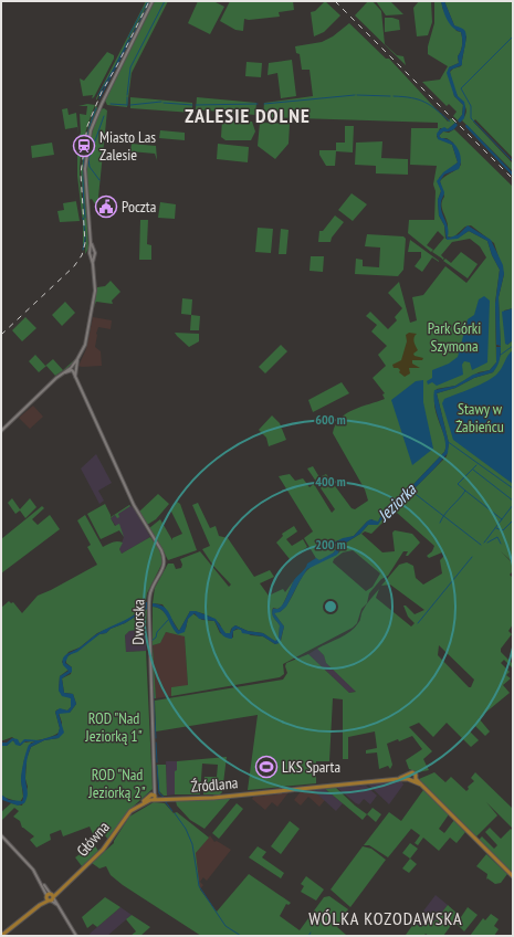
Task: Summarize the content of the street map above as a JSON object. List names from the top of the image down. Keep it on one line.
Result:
{"streets":{"main road":["Źródlana","Główna"],"street":["Dworska"]},"crossings":[["Dworska","Źródlana"],["Dworska","Główna"],["Źródlana","Główna"]],"districts":["ZALESIE DOLNE","WÓLKA KOZODAWSKA"],"water":["Jeziorka"],"parks":["Park Górki Szymona","Stawy w Żabieńcu","ROD \"Nad Jeziorką 1\"","ROD \"Nad Jeziorką 2\""],"places":{"station":["Miasto Las Zalesie"],"public building":["Poczta"],"sports":["LKS Sparta"]},"rings":["600 m","400 m","200 m"]}
